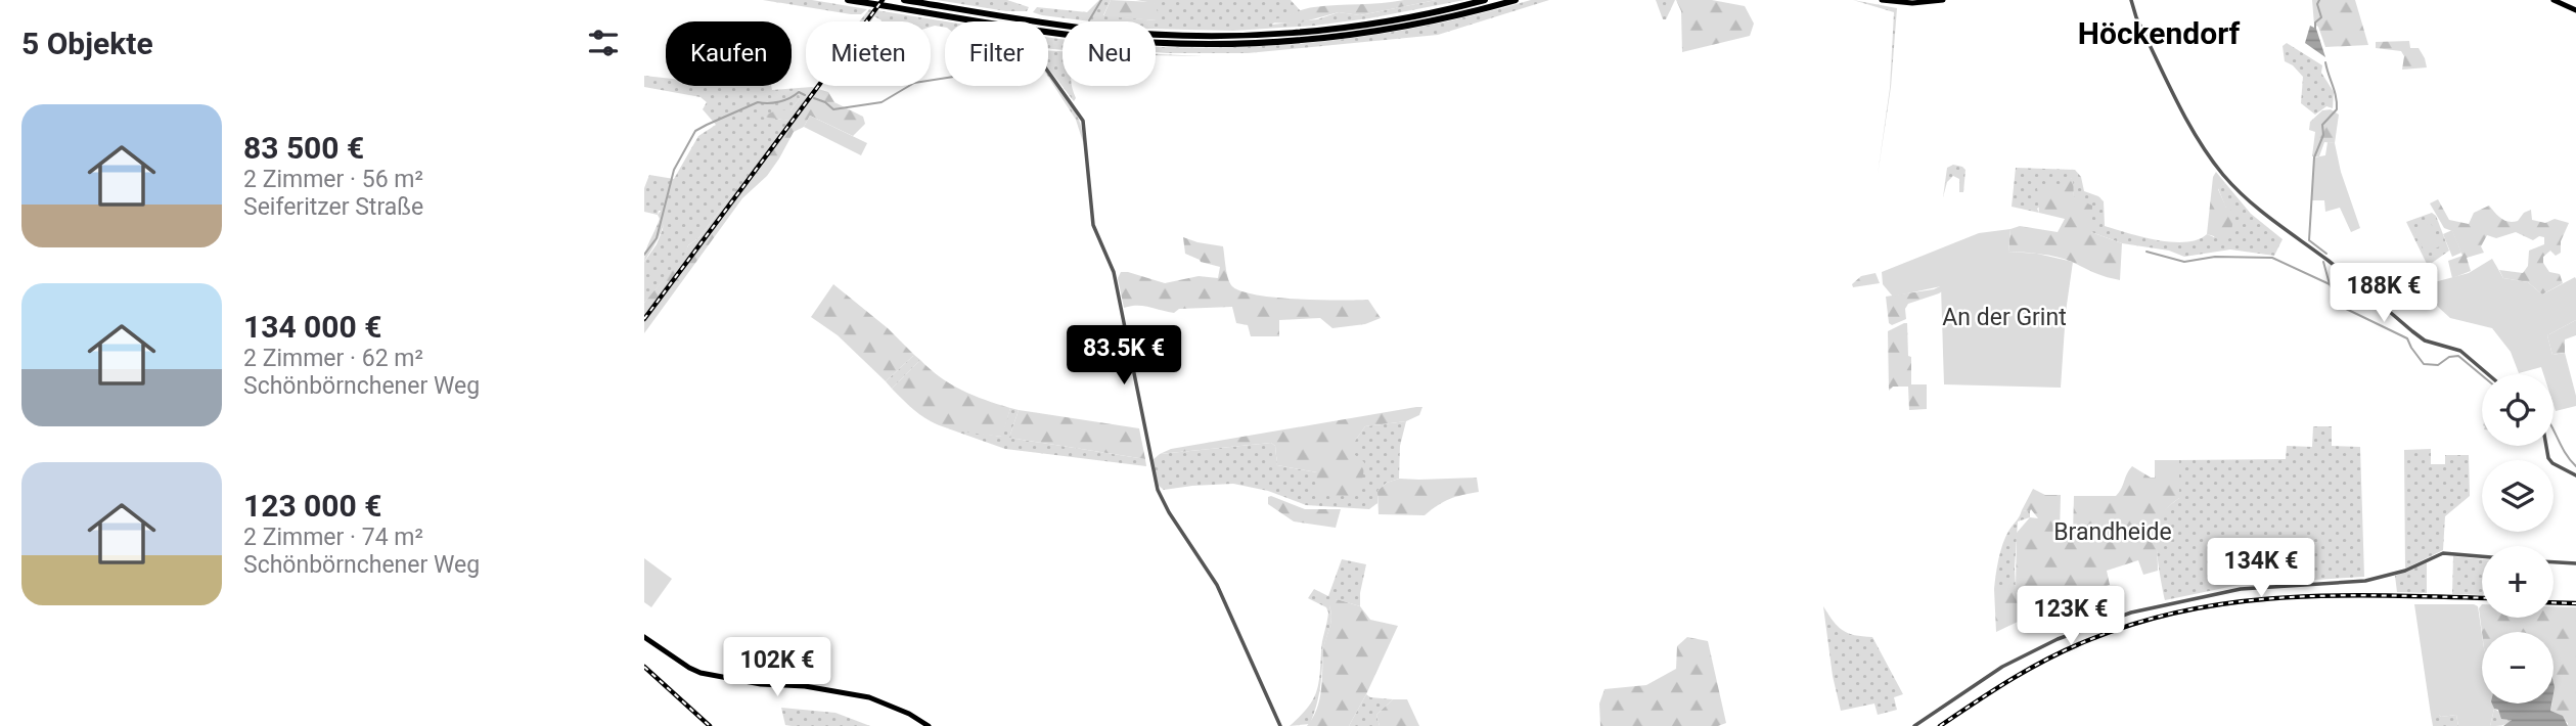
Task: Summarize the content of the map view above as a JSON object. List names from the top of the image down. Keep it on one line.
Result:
{"districts":["Höckendorf"],"parks":["An der Grint","Brandheide"],"page":{"heading":"5 Objekte","chip":["Kaufen","Mieten","Filter","Neu"],"list":[{"name":"83 500 €","note":"2 Zimmer · 56 m² · Seiferitzer Straße"},{"name":"134 000 €","note":"2 Zimmer · 62 m² · Schönbörnchener Weg"},{"name":"123 000 €","note":"2 Zimmer · 74 m² · Schönbörnchener Weg"}],"price":["188K €","83.5K €","134K €","123K €","102K €"],"map_buttons":["+","−"]}}
